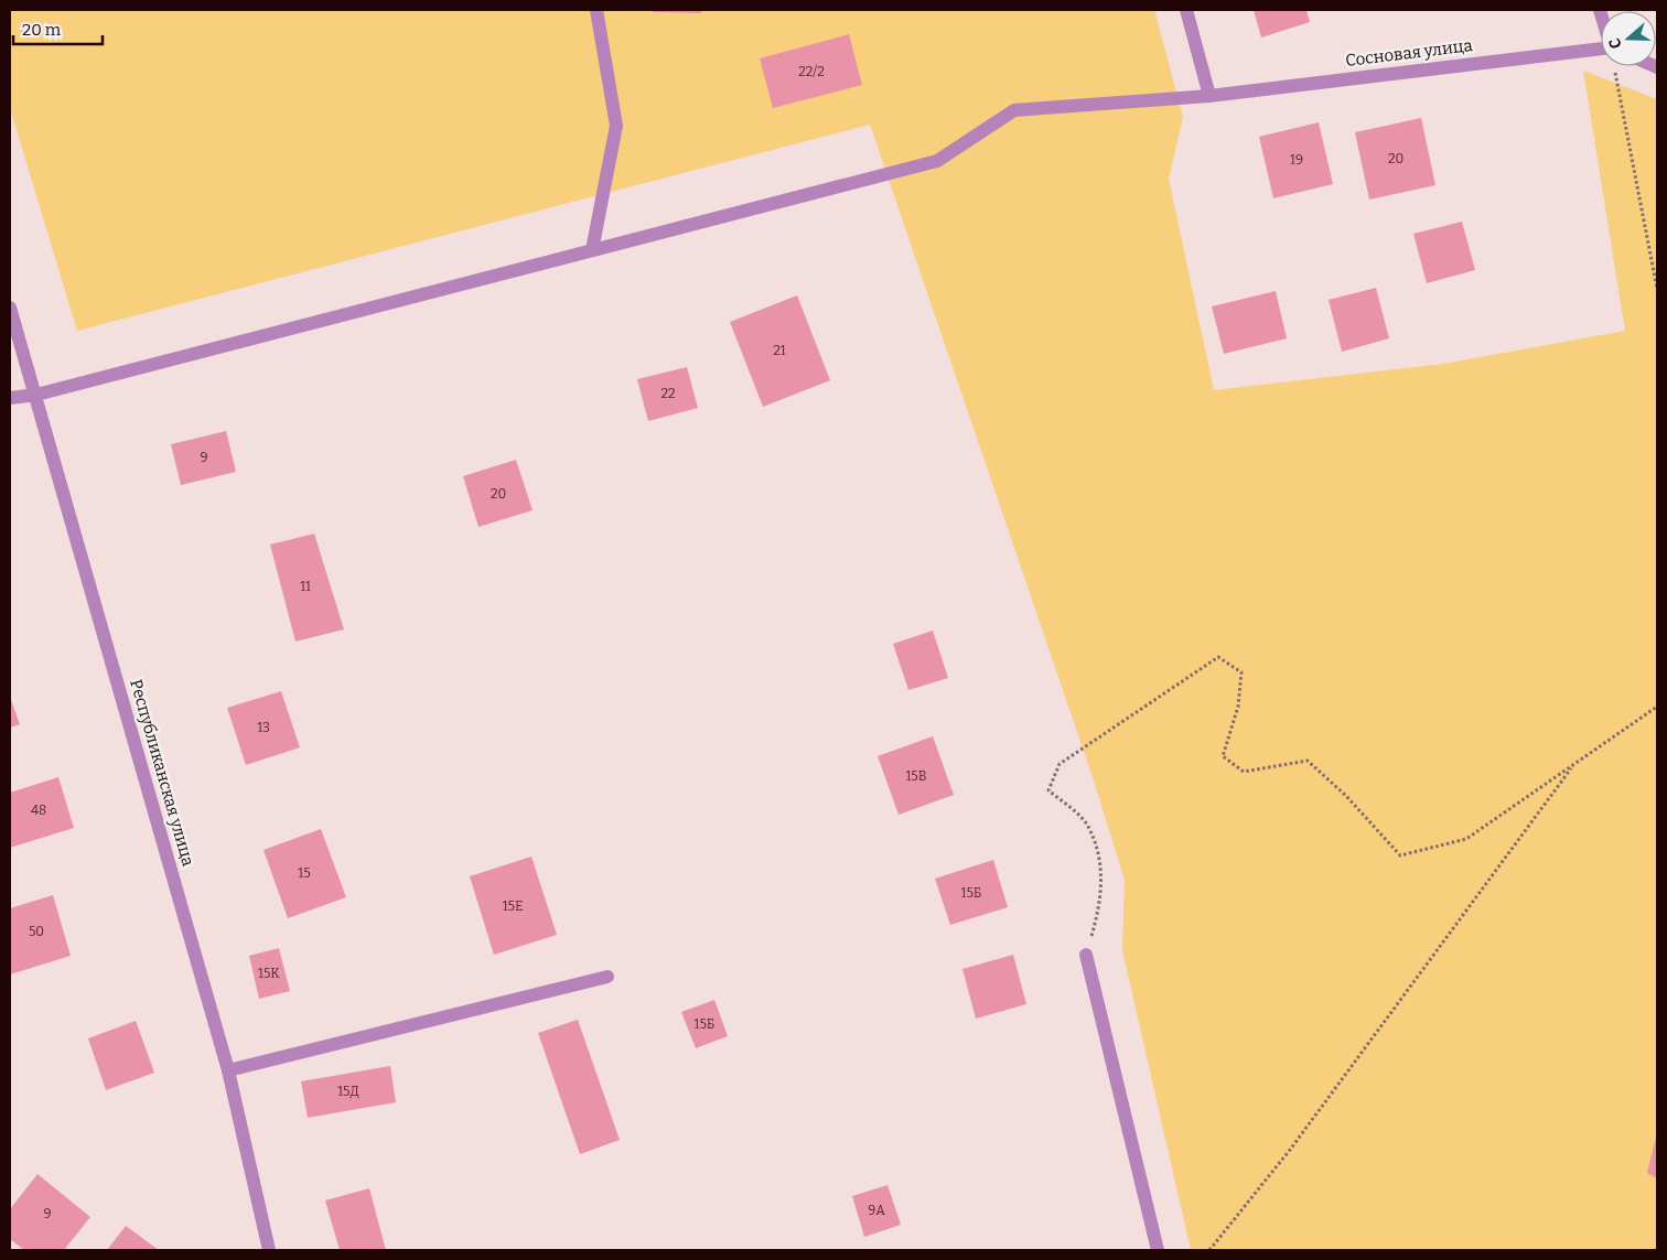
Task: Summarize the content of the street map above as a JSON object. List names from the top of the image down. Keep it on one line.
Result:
{"streets":{"street":["Сосновая улица","Республиканская улица"]},"crossings":[["Сосновая улица","Республиканская улица"]],"house_numbers":["22/2","20","19","21","22","9","20","11","13","15В","48","15","15Б","15Е","50","15К","15Б","15Д","9А","9"],"scale_bar":"20 m","north":"left"}
